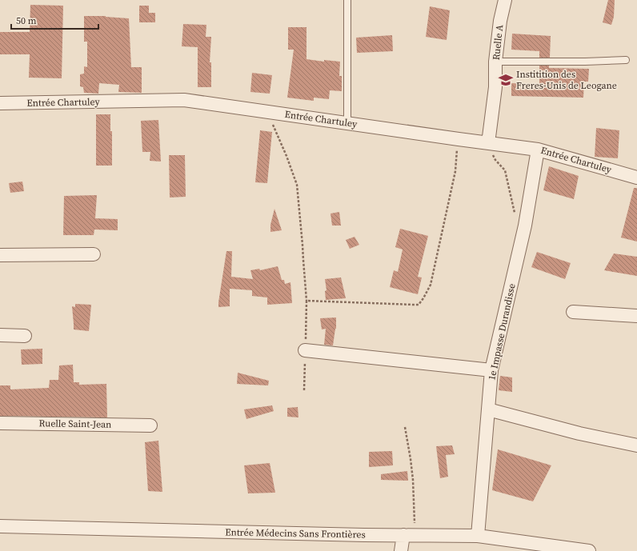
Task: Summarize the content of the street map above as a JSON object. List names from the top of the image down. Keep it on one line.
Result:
{"streets":{"street":["Ruelle A","Entrée Chartuley","1e Impasse Durandisse","Ruelle Saint-Jean","Entrée Médecins Sans Frontières"]},"crossings":[["Ruelle A","Entrée Chartuley"],["Entrée Chartuley","1e Impasse Durandisse"],["1e Impasse Durandisse","Entrée Médecins Sans Frontières"]],"places":{"school or university":["Institition des Freres-Unis de Leogane"]},"scale_bar":"50 m"}
